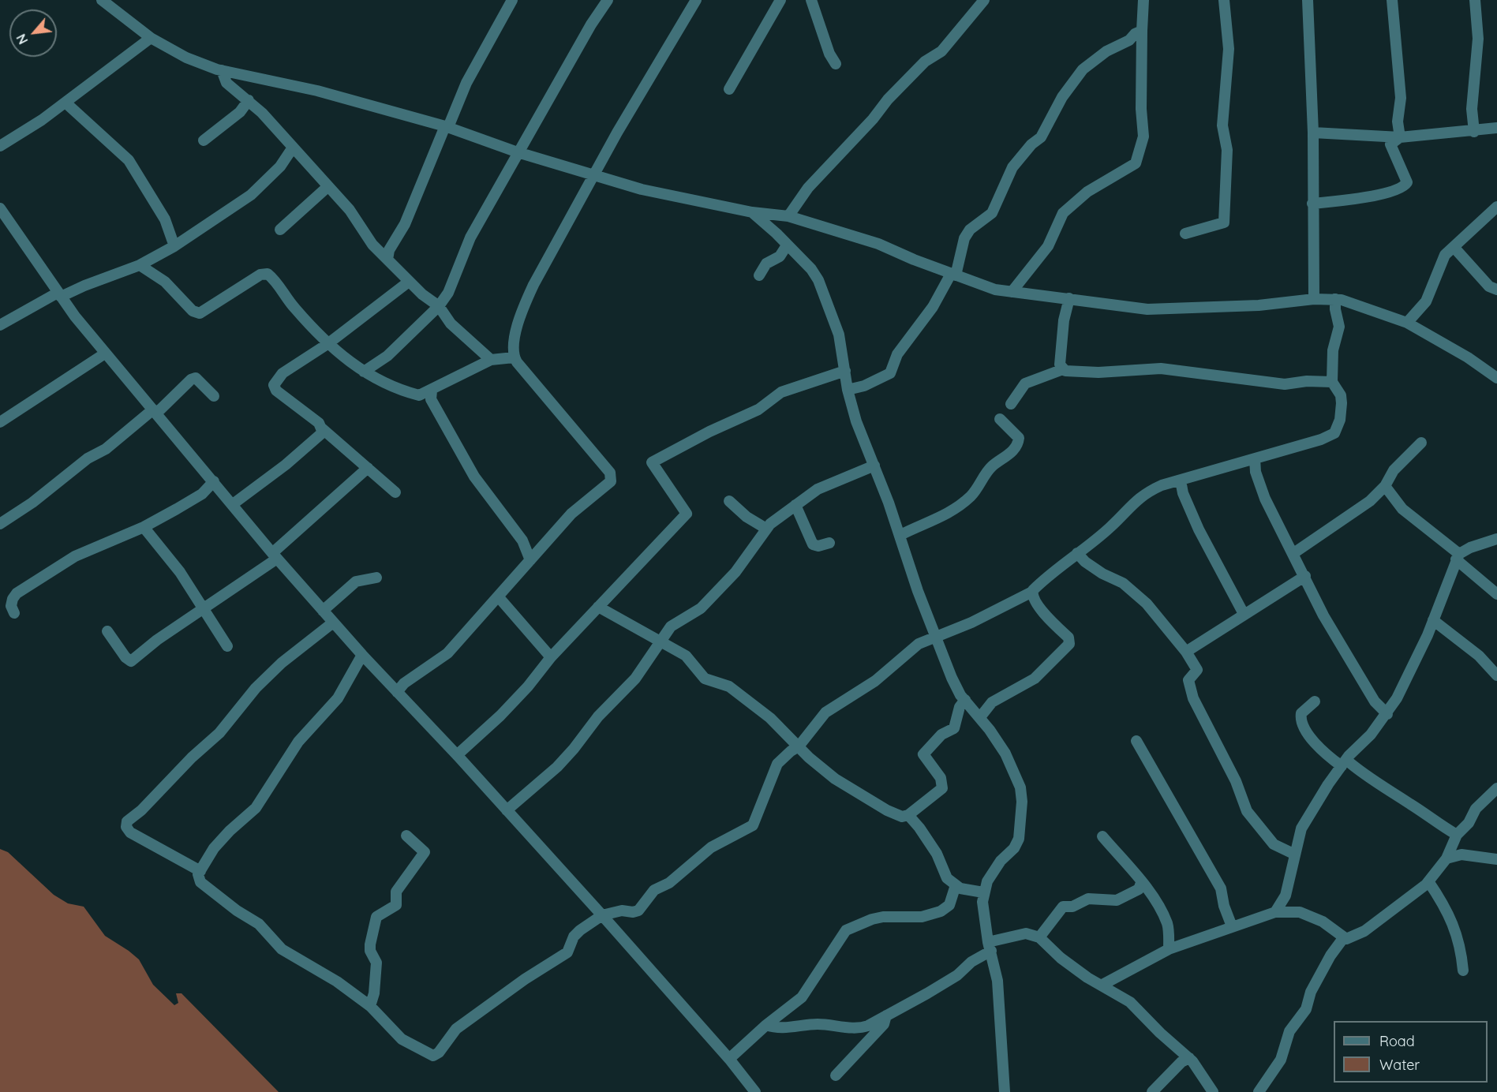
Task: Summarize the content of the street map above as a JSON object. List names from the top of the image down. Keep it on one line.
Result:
{"legend":["Road","Water"],"north":"bottom left"}
